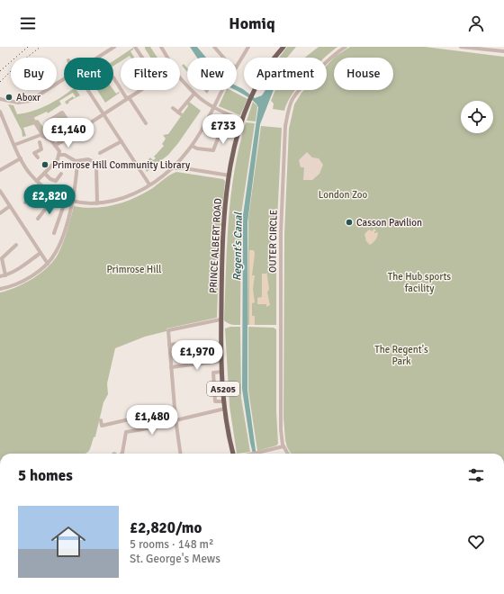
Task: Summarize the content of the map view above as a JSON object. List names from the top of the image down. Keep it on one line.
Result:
{"streets":{"main road":["PRINCE ALBERT ROAD","A5205"],"street":["OUTER CIRCLE"]},"water":["Regent's Canal"],"parks":["London Zoo","Primrose Hill","The Hub sports facility","The Regent's Park"],"places":["Aboxr","Primrose Hill Community Library","Casson Pavilion"],"page":{"header":"Homiq","chip":["Buy","Rent","Filters","New","Apartment","House"],"price":["£733","£1,140","£2,820","£1,970","£1,480"],"heading":"5 homes","list":[{"name":"£2,820/mo","note":"5 rooms · 148 m² · St. George's Mews"}]}}
